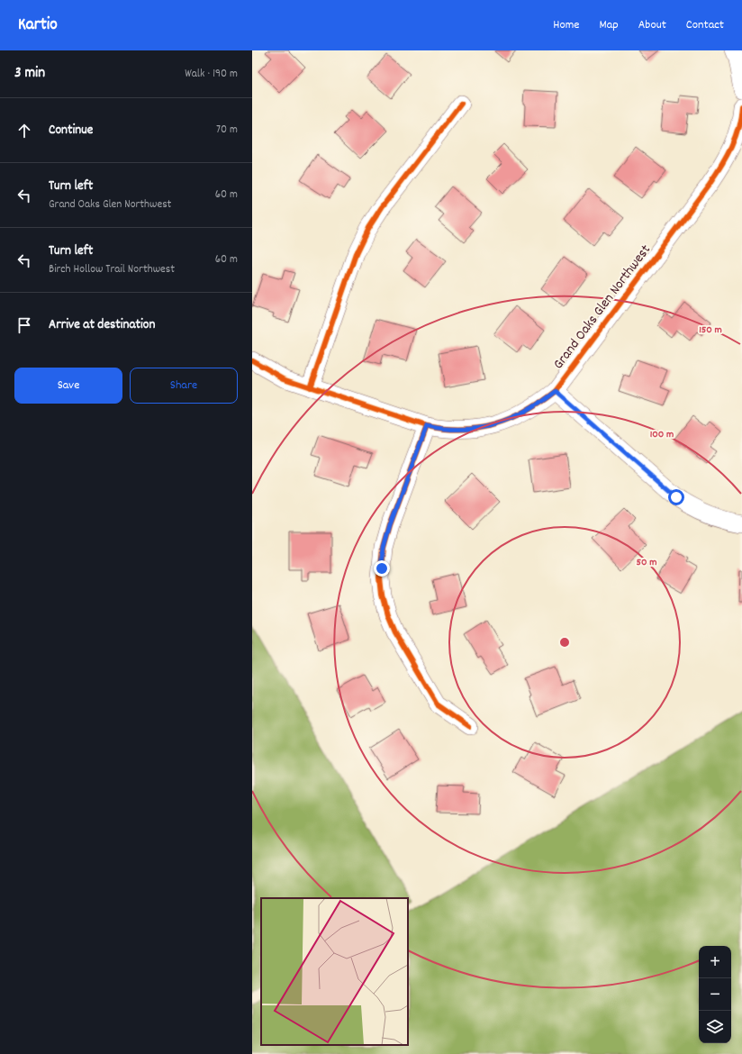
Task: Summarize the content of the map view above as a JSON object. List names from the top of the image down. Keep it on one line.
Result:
{"streets":{"street":["Grand Oaks Glen Northwest"]},"page":{"header":"Kartio","nav":["Home","Map","About","Contact"],"heading":["3 min","Walk · 190 m"],"list":[["Continue","70 m"],["Turn left","Grand Oaks Glen Northwest","60 m"],["Turn left","Birch Hollow Trail Northwest","60 m"],"Arrive at destination"],"buttons":["Save","Share"],"map_buttons":["+","−"]},"rings":["150 m","100 m","50 m"]}
